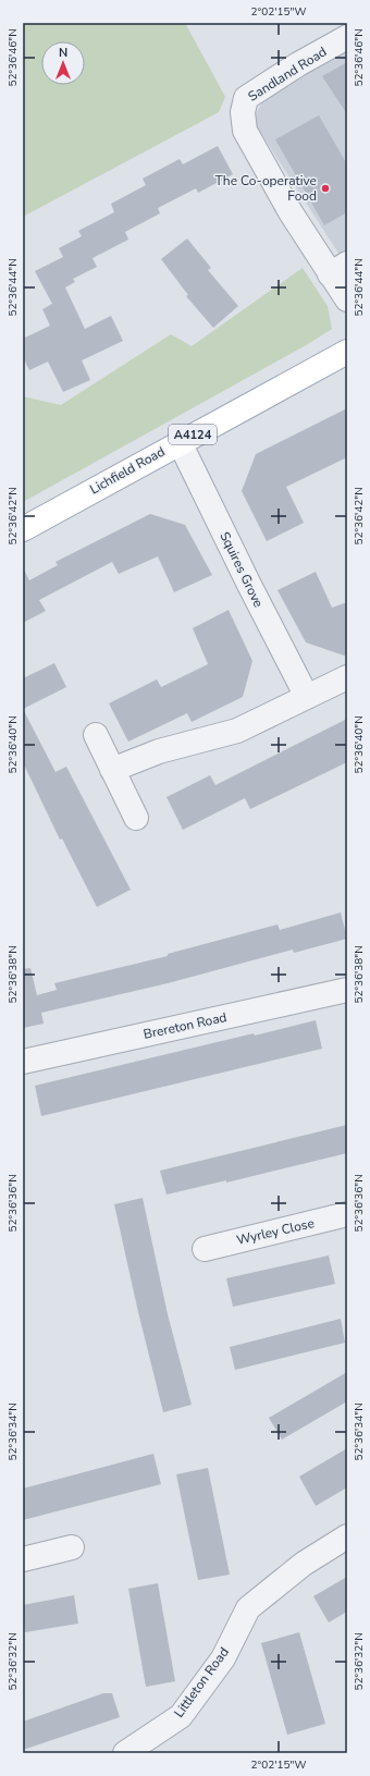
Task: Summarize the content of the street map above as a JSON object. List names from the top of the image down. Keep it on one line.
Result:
{"streets":{"main road":["A4124","Lichfield Road"],"street":["Sandland Road","Squires Grove","Brereton Road","Wyrley Close","Littleton Road"]},"crossings":[["Lichfield Road","Squires Grove"]],"places":["The Co-operative Food"],"north":"top","coordinates":["2°02'15\"W","52°36'46\"N","52°36'44\"N","52°36'42\"N","52°36'40\"N","52°36'38\"N","52°36'36\"N","52°36'34\"N","52°36'32\"N"]}
